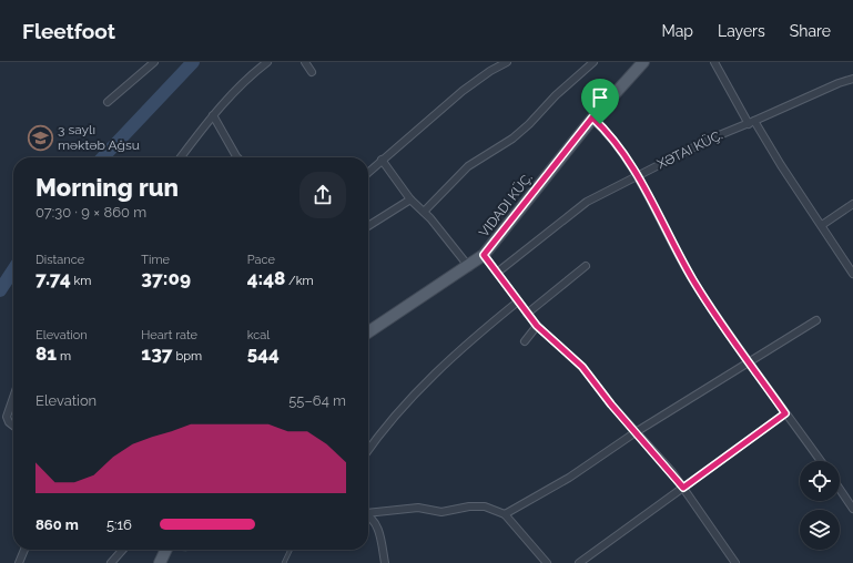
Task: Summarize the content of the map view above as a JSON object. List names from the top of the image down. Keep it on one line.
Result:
{"streets":{"main road":["VIDADI KÜÇ."],"street":["XƏTAI KÜÇ."]},"places":{"school or university":["3 saylı məktəb Ağsu"]},"page":{"header":"Fleetfoot","nav":["Map","Layers","Share"],"heading":["Morning run","07:30 · 9 × 860 m"],"stats":[["Distance","7.74 km"],["Time","37:09"],["Pace","4:48 /km"],["Elevation","81 m"],["Heart rate","137 bpm"],["kcal","544"]],"chart":["Elevation","55–64 m"],"list":[{"name":"860 m","note":"5:16"}]}}
